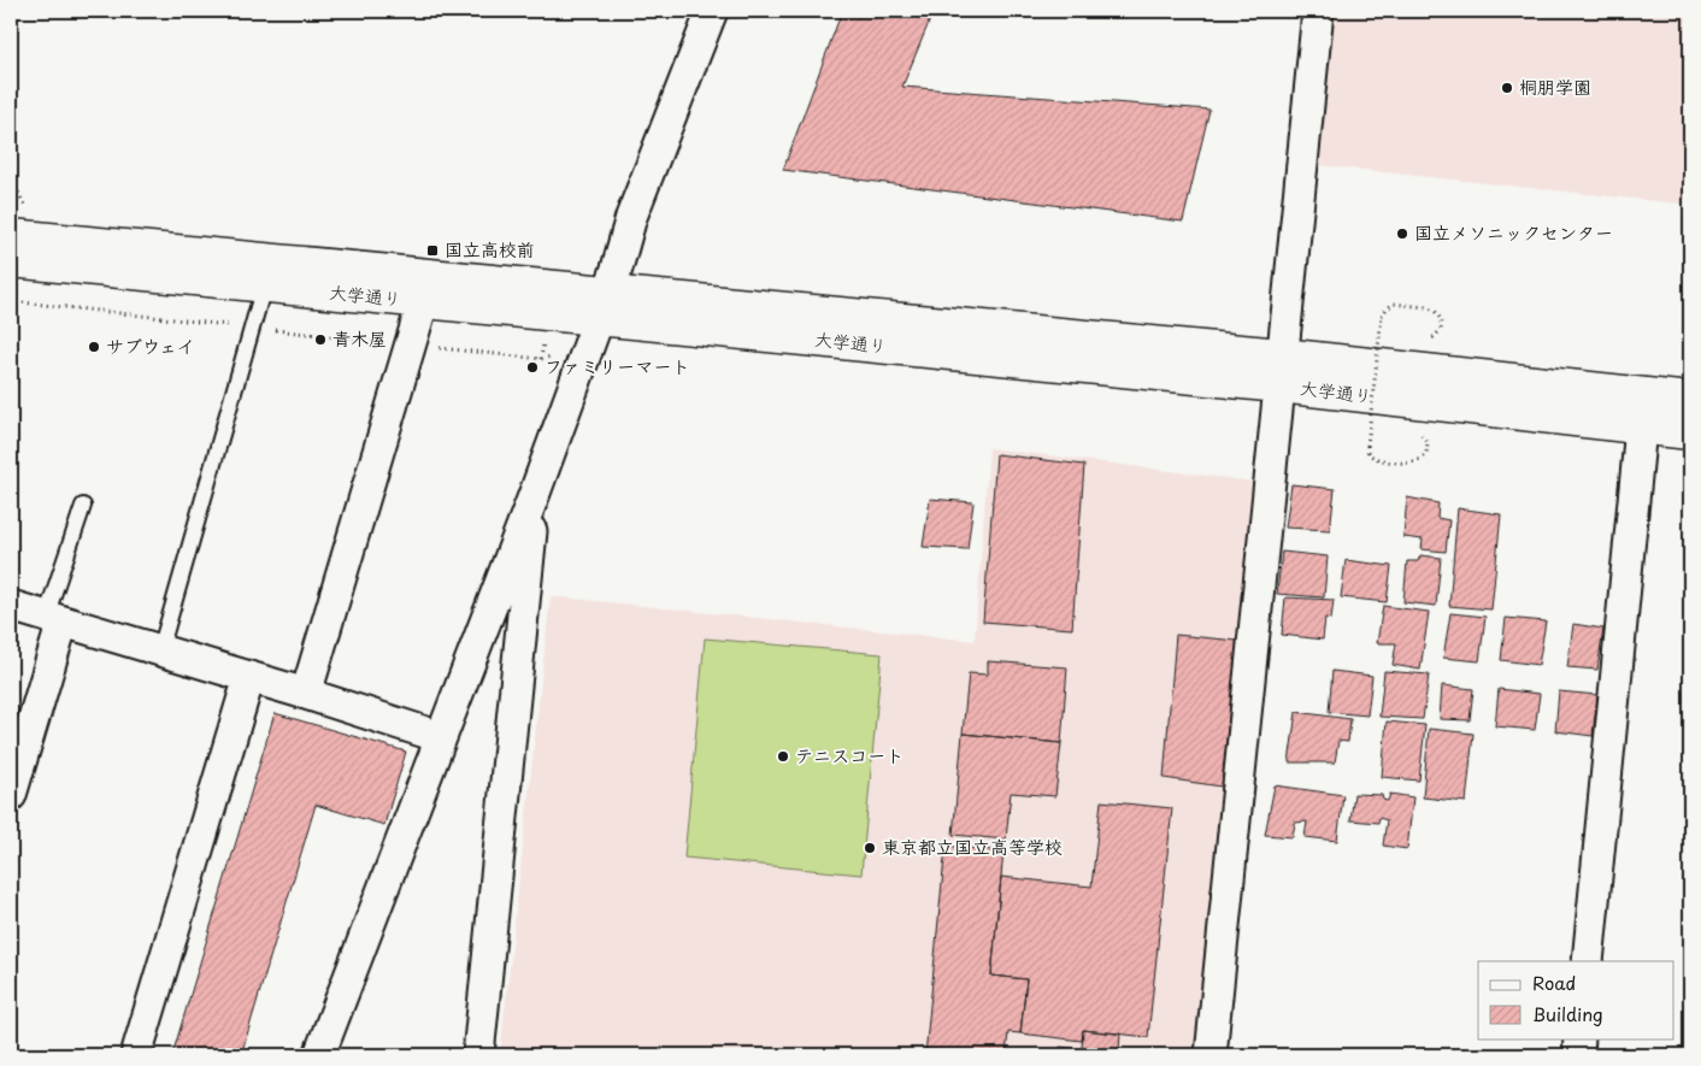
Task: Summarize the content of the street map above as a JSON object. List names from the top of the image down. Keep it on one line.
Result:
{"streets":{"main road":["大学通り"]},"places":{"other":["桐朋学園","国立メソニックセンター","青木屋","サブウェイ","ファミリーマート","テニスコート","東京都立国立高等学校"],"transit":["国立高校前"]},"legend":["Road","Building"]}
